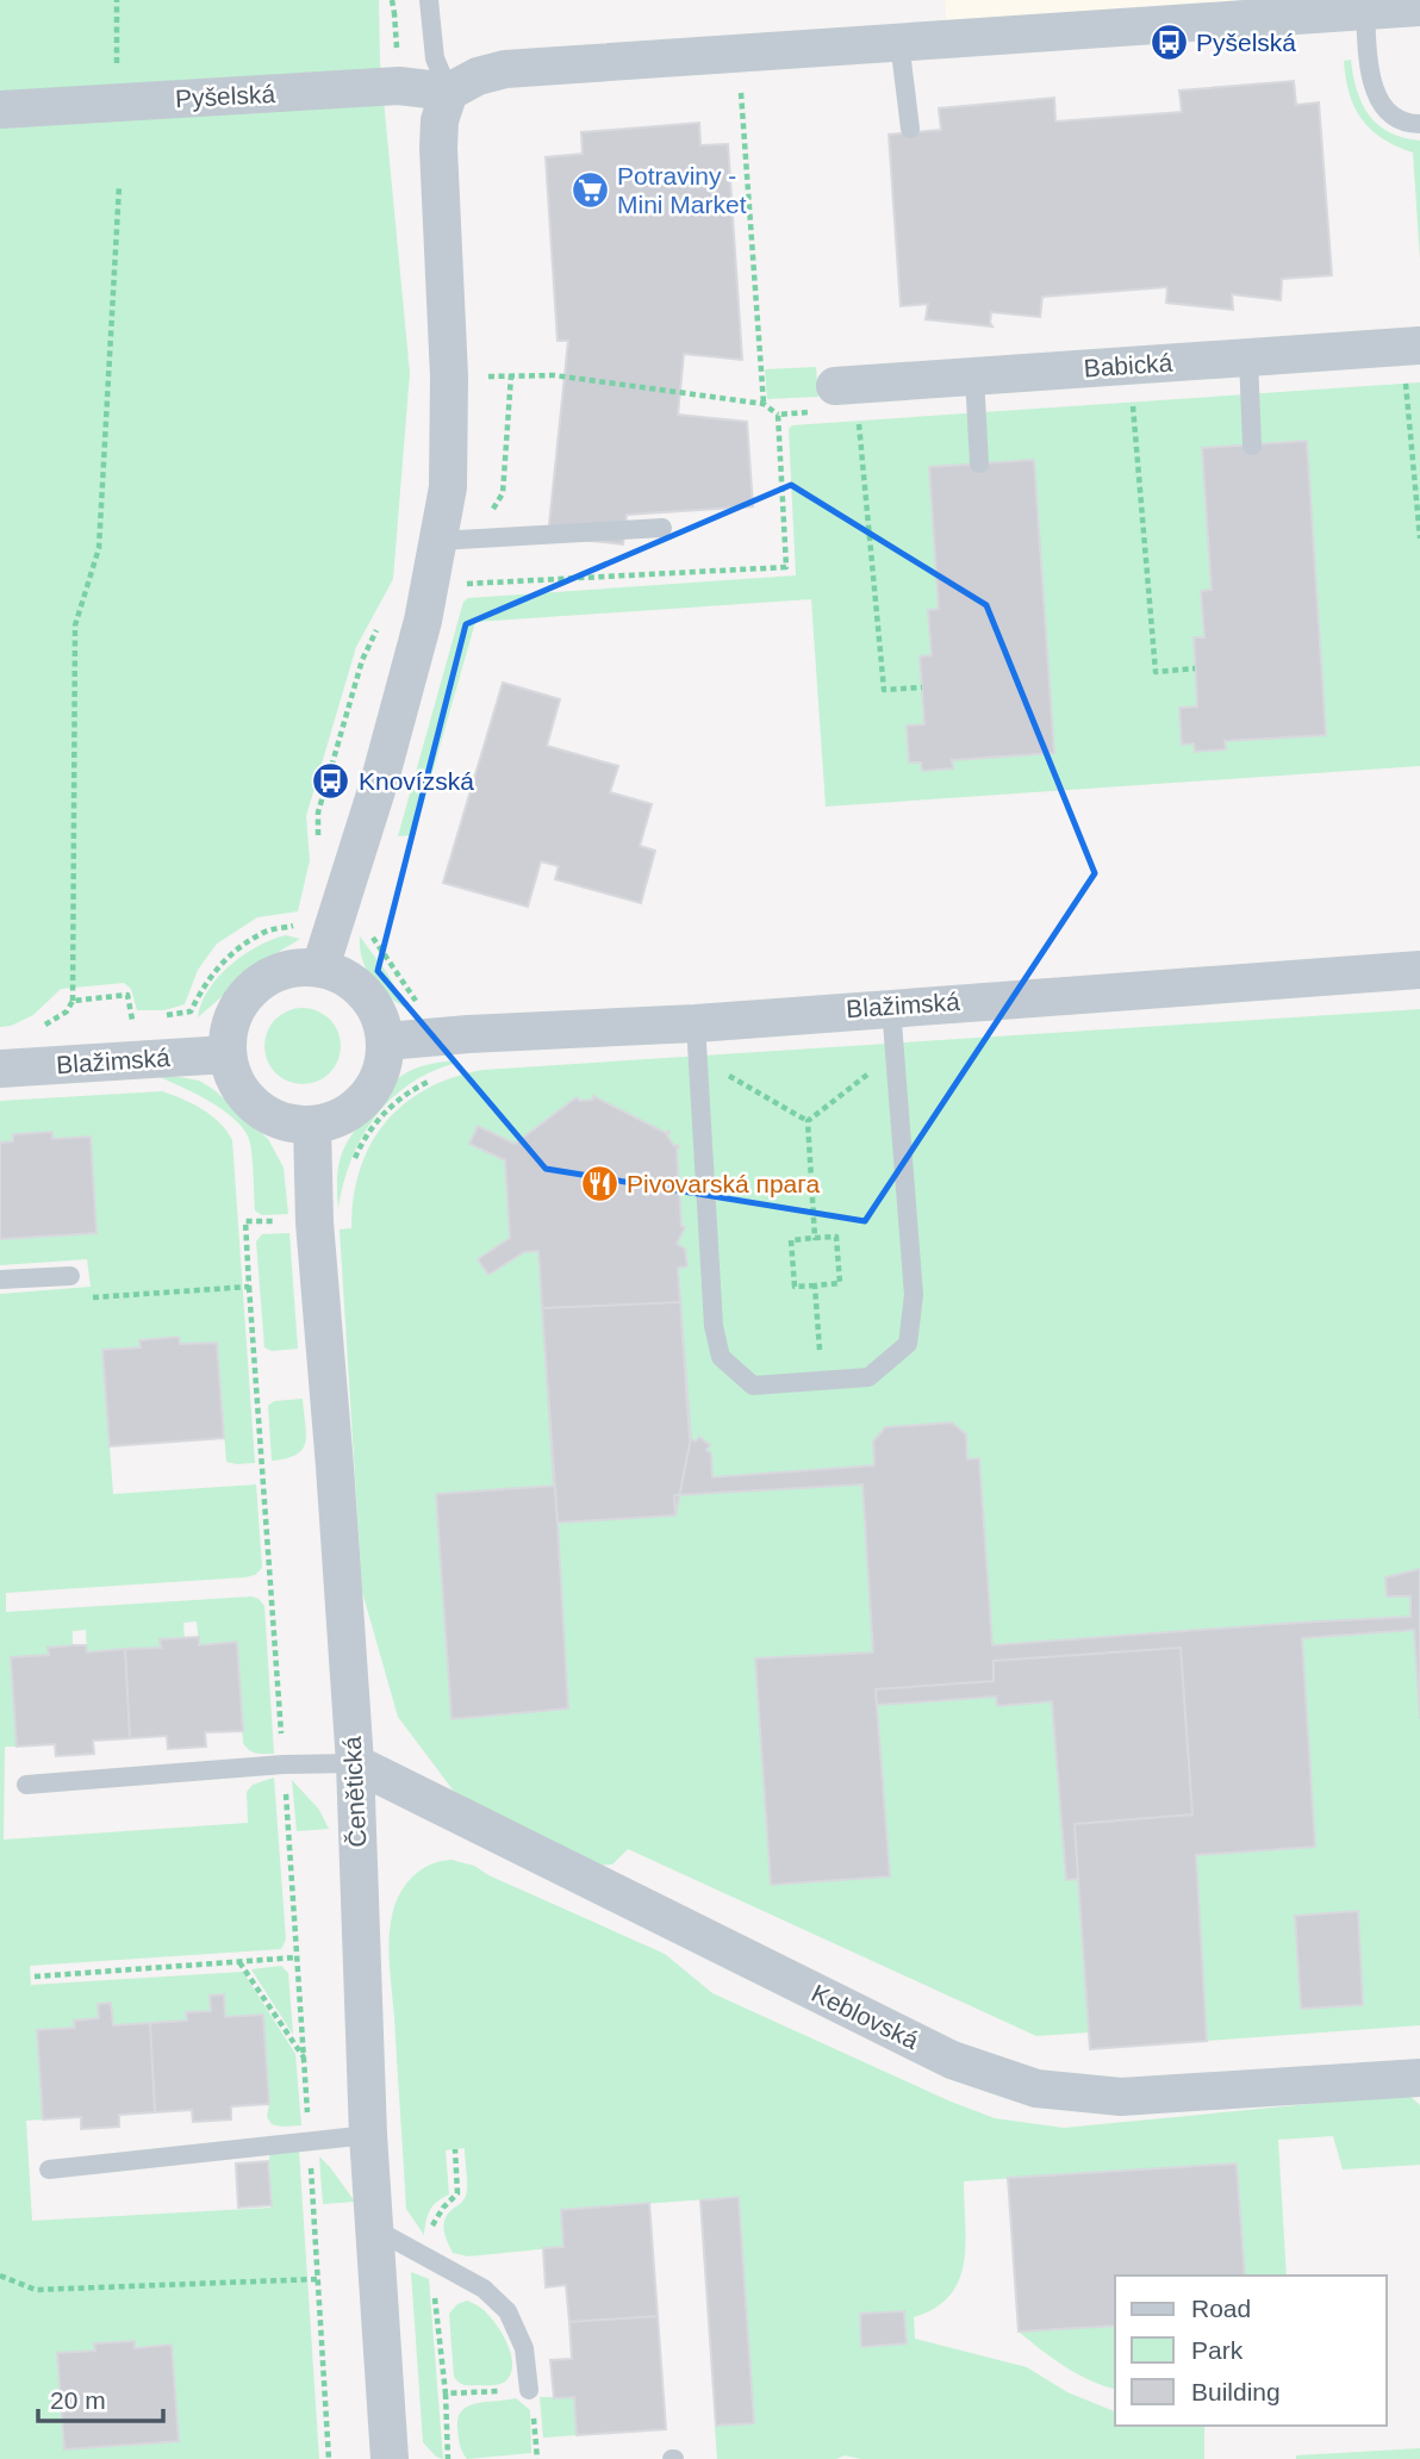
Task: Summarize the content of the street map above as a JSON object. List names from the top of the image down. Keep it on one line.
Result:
{"streets":{"street":["Pyšelská","Babická","Blažimská","Čenětická","Keblovská"]},"crossings":[["Blažimská","Čenětická"],["Čenětická","Keblovská"]],"places":{"bus stop":["Pyšelská","Knovízská"],"supermarket":["Potraviny - Mini Market"],"restaurant":["Pivovarská прага"]},"legend":["Road","Park","Building"],"scale_bar":"20 m"}
